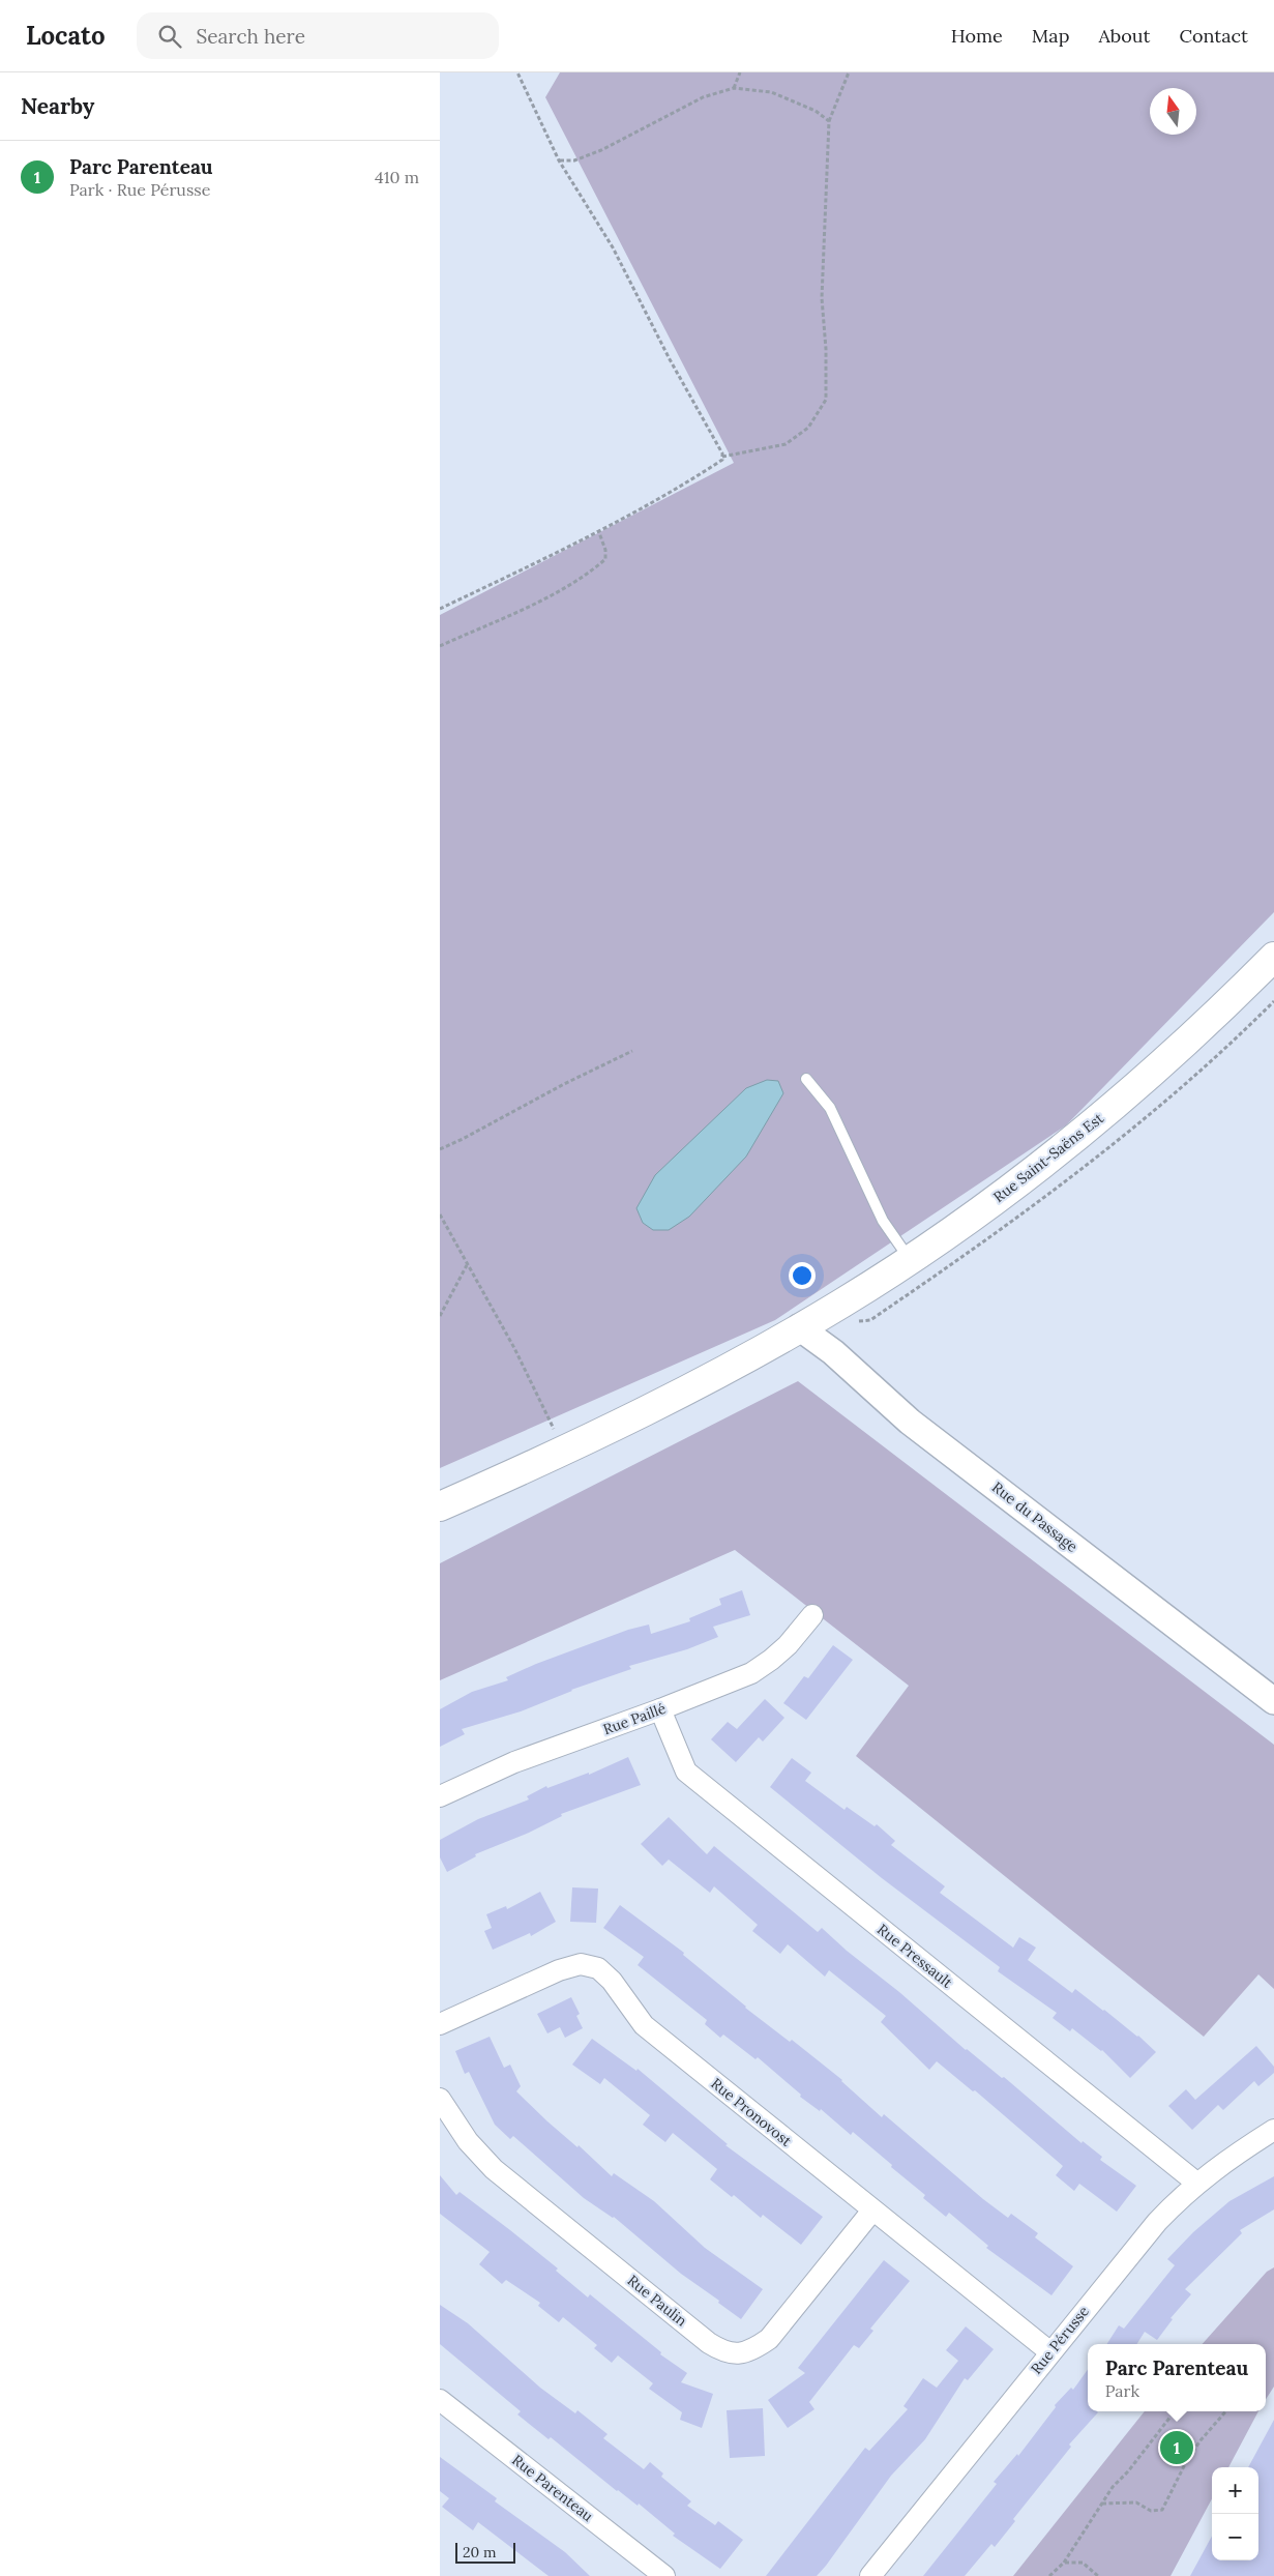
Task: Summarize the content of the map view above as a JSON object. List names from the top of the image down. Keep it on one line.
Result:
{"streets":{"main road":["Rue Saint-Saëns Est"],"street":["Rue du Passage","Rue Paillé","Rue Pressault","Rue Pronovost","Rue Paulin","Rue Pérusse","Rue Parenteau"]},"crossings":[["Rue Saint-Saëns Est","Rue du Passage"],["Rue Paillé","Rue Pressault"],["Rue Pressault","Rue Pérusse"],["Rue Pronovost","Rue Paulin"],["Rue Pronovost","Rue Pérusse"]],"scale_bar":"20 m","north":"top","page":{"header":"Locato","search":"Search here","nav":["Home","Map","About","Contact"],"heading":"Nearby","list":[{"mark":"1","name":"Parc Parenteau","note":"Park · Rue Pérusse","value":"410 m"}],"popup":["Parc Parenteau","Park"],"pins":"1","map_buttons":["+","−"],"scale":"20 m"}}
